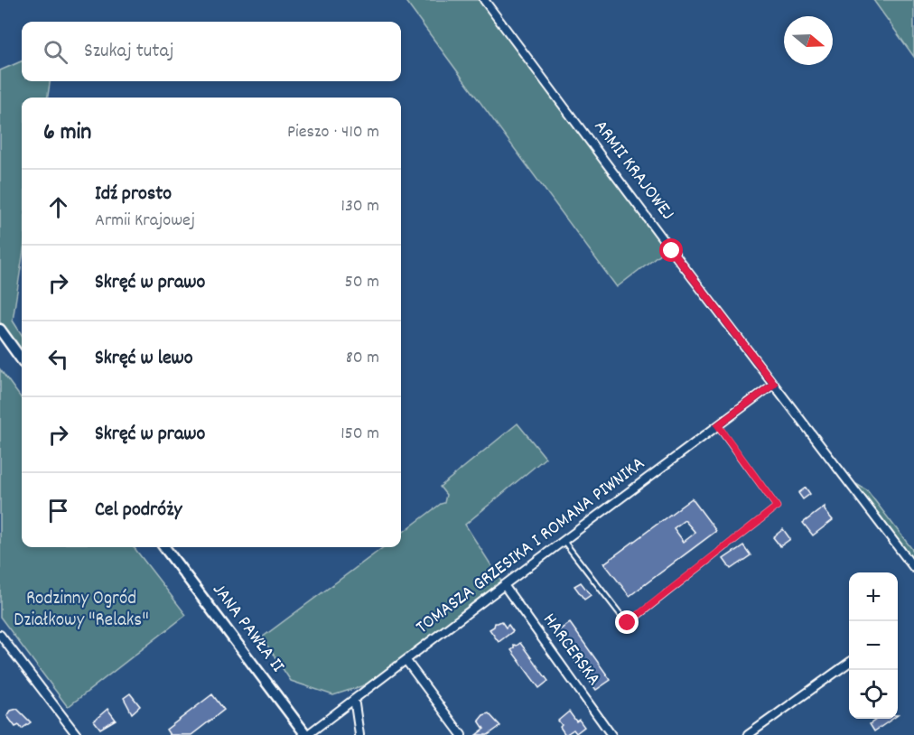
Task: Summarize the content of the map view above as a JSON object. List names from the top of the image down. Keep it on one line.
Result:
{"streets":{"main road":["JANA PAWŁA II"],"street":["ARMII KRAJOWEJ","TOMASZA GRZESIKA I ROMANA PIWNIKA","HARCERSKA"]},"crossings":[["ARMII KRAJOWEJ","TOMASZA GRZESIKA I ROMANA PIWNIKA"],["TOMASZA GRZESIKA I ROMANA PIWNIKA","JANA PAWŁA II"],["TOMASZA GRZESIKA I ROMANA PIWNIKA","HARCERSKA"]],"parks":["Rodzinny Ogród Działkowy \"Relaks\""],"north":"right","page":{"search":"Szukaj tutaj","heading":["6 min","Pieszo · 410 m"],"list":[["Idź prosto","Armii Krajowej","130 m"],["Skręć w prawo","50 m"],["Skręć w lewo","80 m"],["Skręć w prawo","150 m"],"Cel podróży"],"map_buttons":["+","−"]}}
